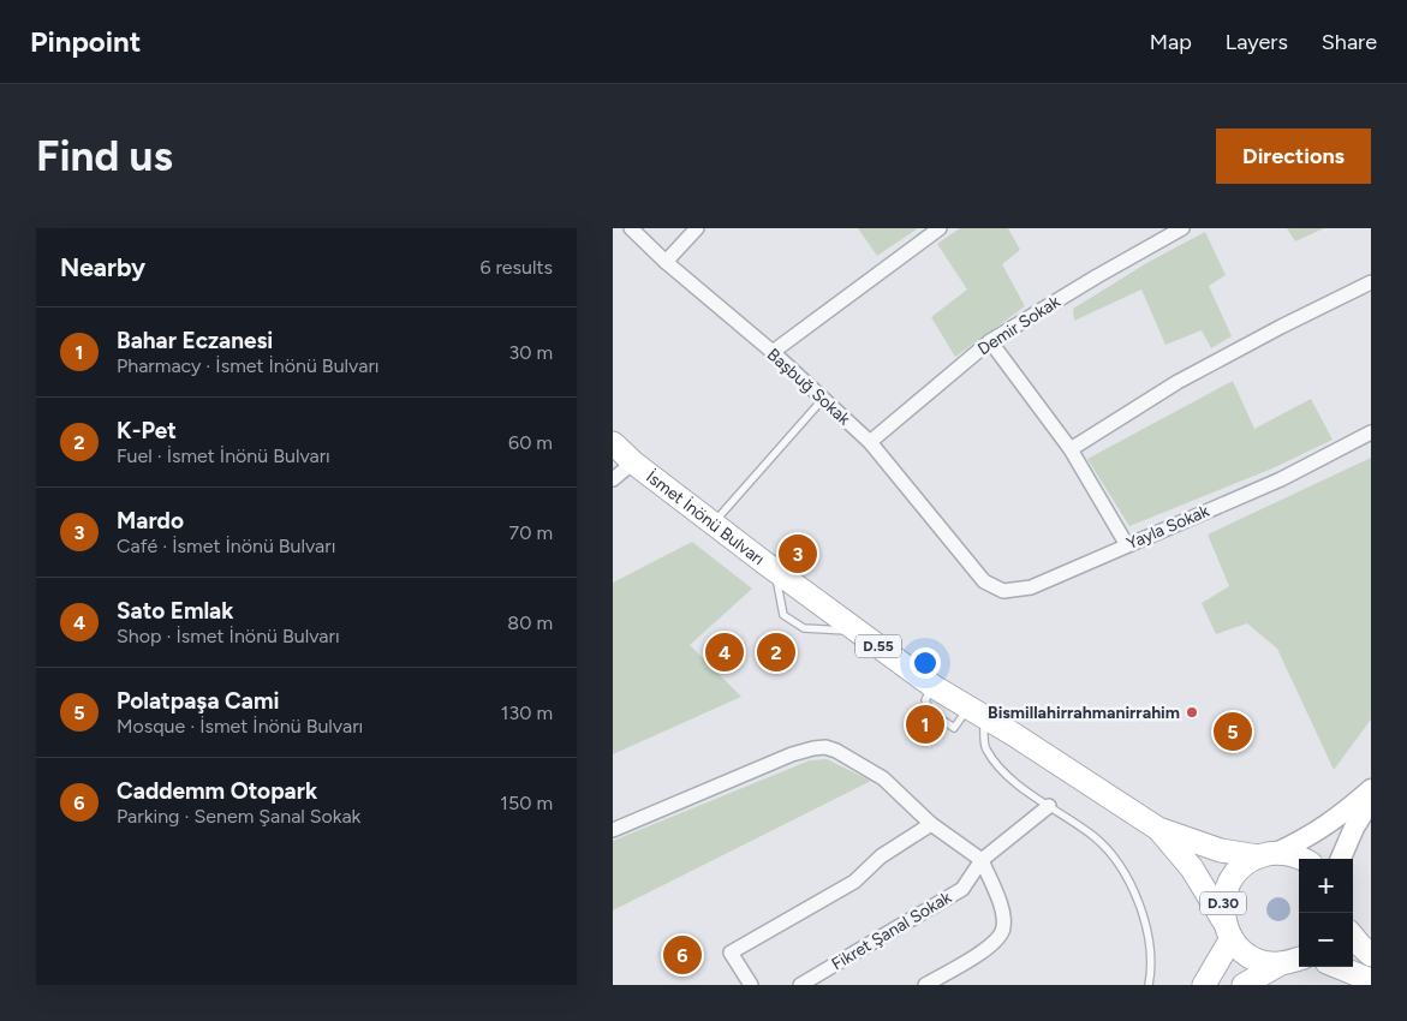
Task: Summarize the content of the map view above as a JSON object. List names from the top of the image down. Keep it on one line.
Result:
{"streets":{"main road":["İsmet İnönü Bulvarı","D.55","D.30"],"street":["Demir Sokak","Başbuğ Sokak","Yayla Sokak","Fikret Şanal Sokak"]},"crossings":[["Demir Sokak","Başbuğ Sokak"],["Başbuğ Sokak","Yayla Sokak"],["İsmet İnönü Bulvarı","D.30"]],"places":["Bismillahirrahmanirrahim"],"page":{"header":"Pinpoint","nav":["Map","Layers","Share"],"buttons":"Directions","title":"Find us","heading":["Nearby","6 results"],"list":[{"mark":"1","name":"Bahar Eczanesi","note":"Pharmacy · İsmet İnönü Bulvarı","value":"30 m"},{"mark":"2","name":"K-Pet","note":"Fuel · İsmet İnönü Bulvarı","value":"60 m"},{"mark":"3","name":"Mardo","note":"Café · İsmet İnönü Bulvarı","value":"70 m"},{"mark":"4","name":"Sato Emlak","note":"Shop · İsmet İnönü Bulvarı","value":"80 m"},{"mark":"5","name":"Polatpaşa Cami","note":"Mosque · İsmet İnönü Bulvarı","value":"130 m"},{"mark":"6","name":"Caddemm Otopark","note":"Parking · Senem Şanal Sokak","value":"150 m"}],"pins":["3","2","4","1","5","6"],"map_buttons":["+","−"]}}
